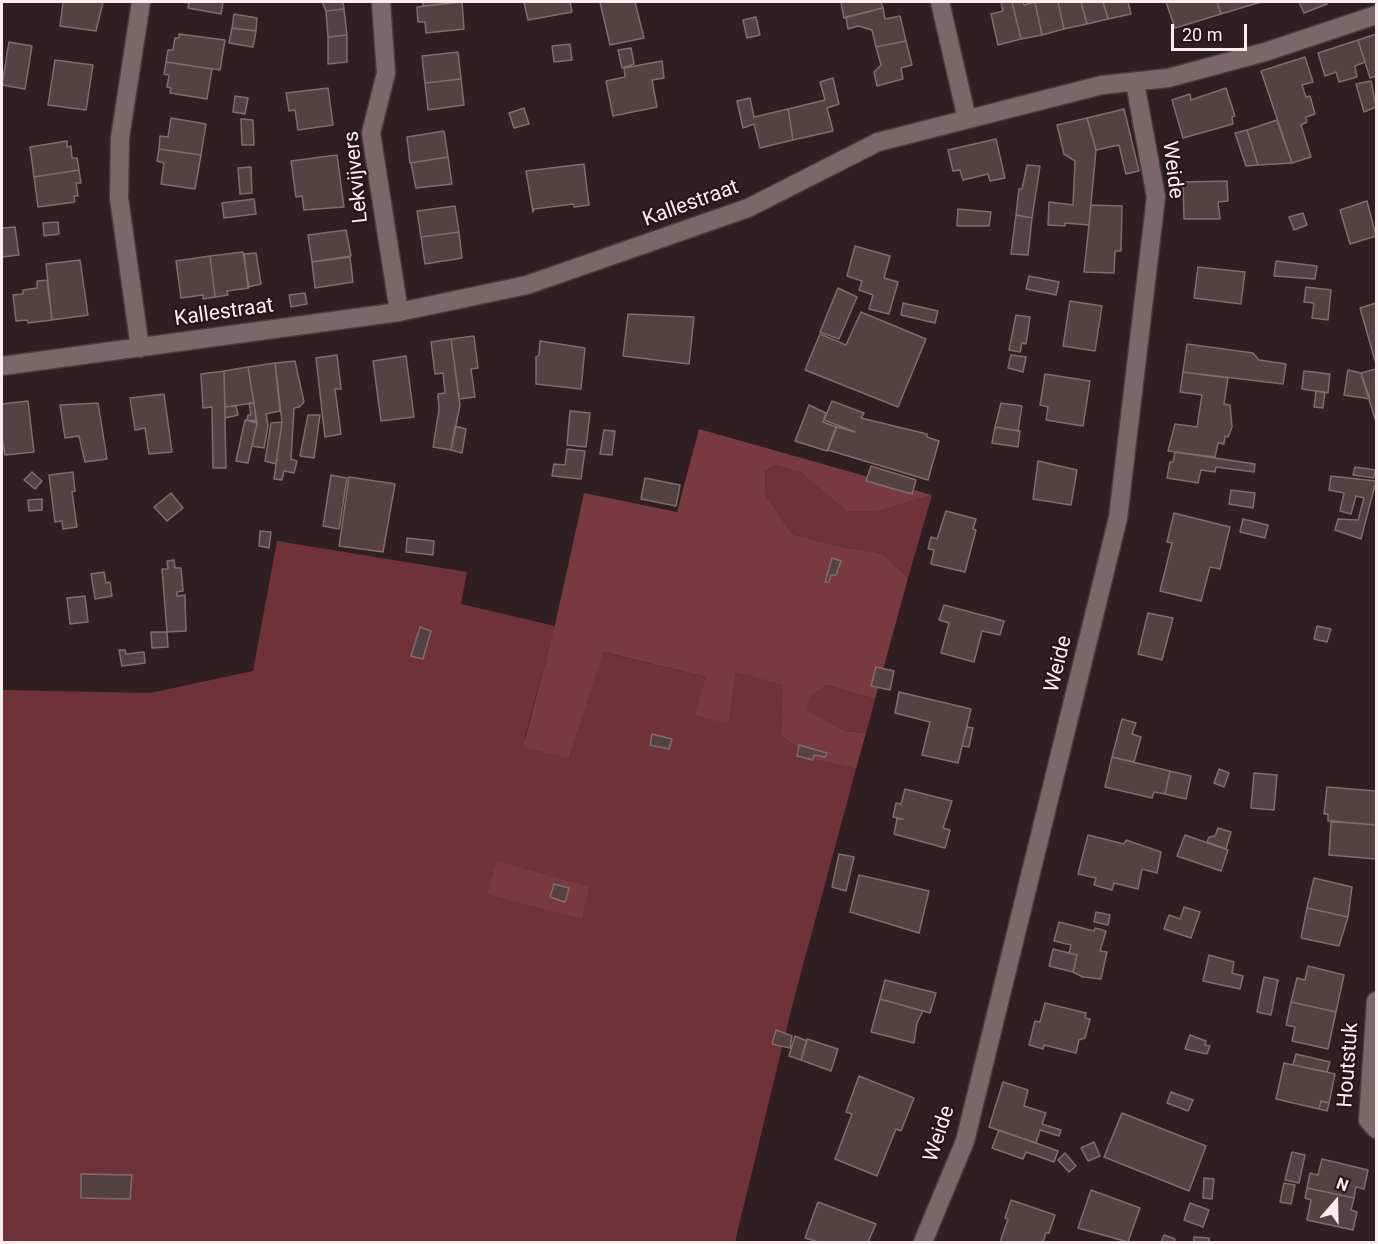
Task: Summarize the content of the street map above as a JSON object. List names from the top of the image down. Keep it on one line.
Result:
{"streets":{"street":["Weide","Lekvijvers","Kallestraat","Houtstuk"]},"crossings":[["Weide","Kallestraat"],["Lekvijvers","Kallestraat"]],"scale_bar":"20 m","north":"top"}
